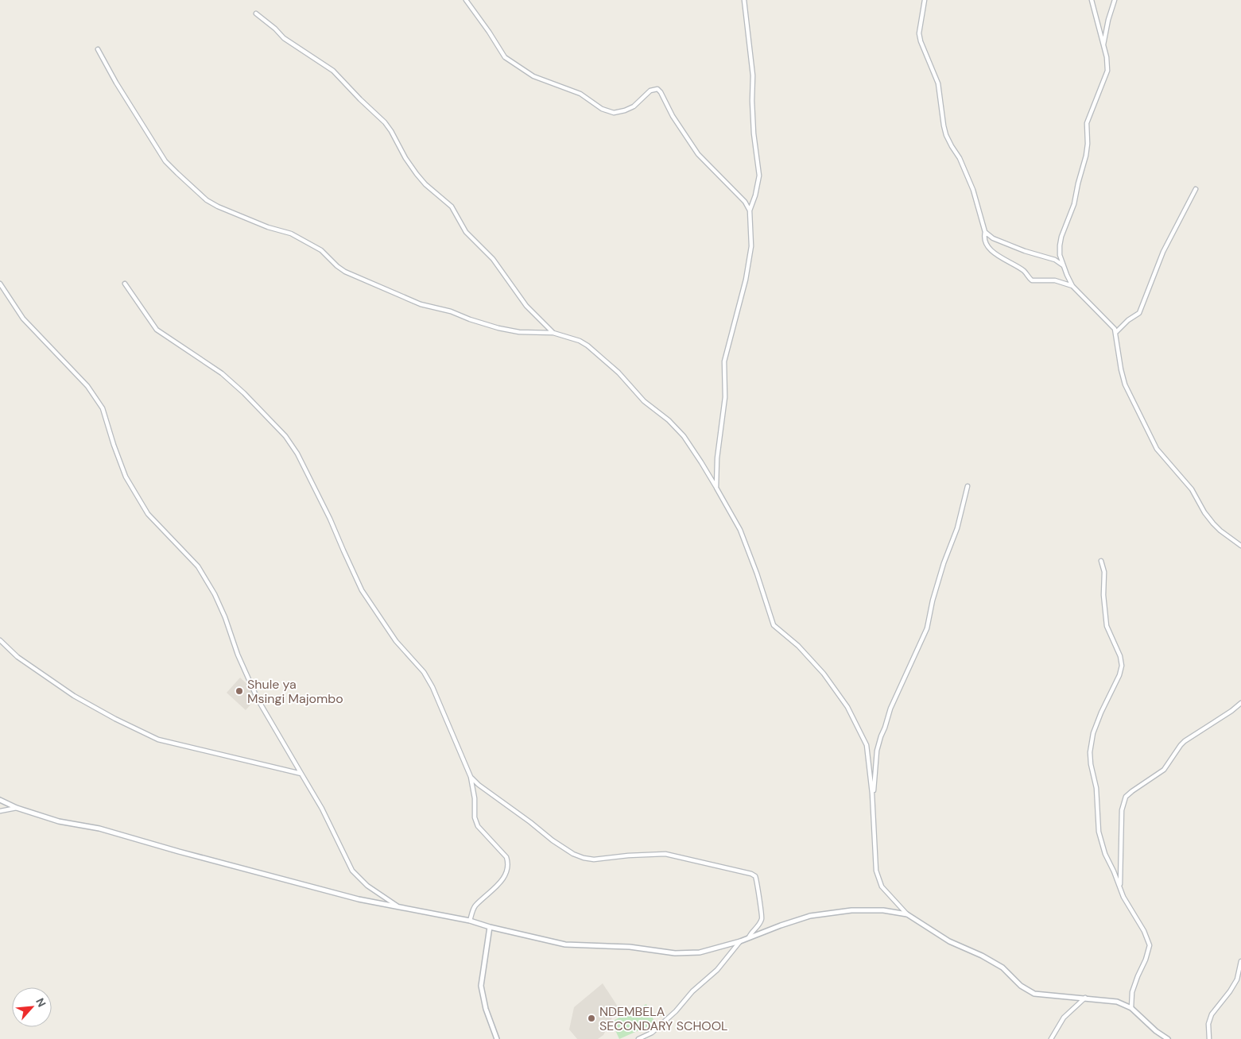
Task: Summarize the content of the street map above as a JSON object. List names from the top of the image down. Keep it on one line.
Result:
{"places":["Shule ya Msingi Majombo","NDEMBELA SECONDARY SCHOOL"],"north":"top right"}
